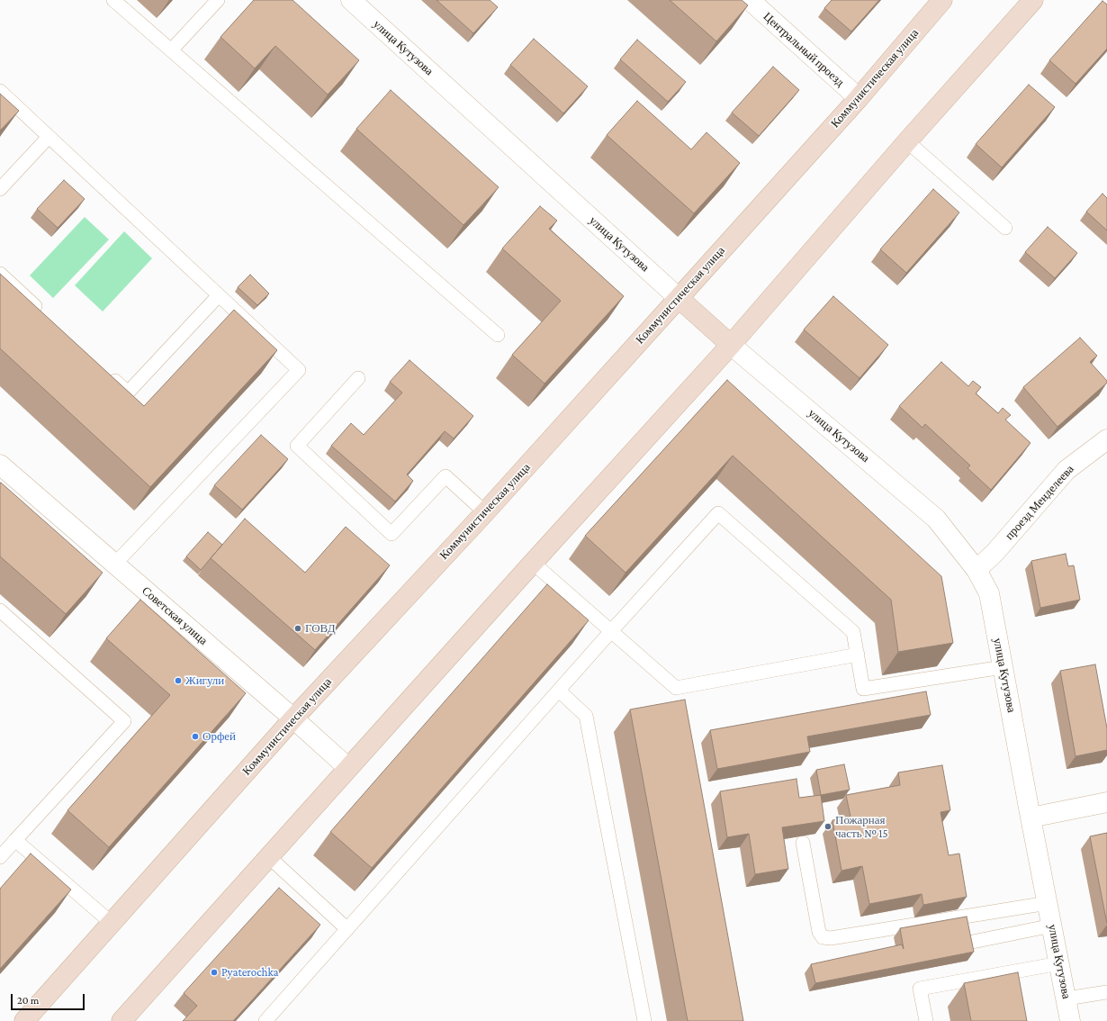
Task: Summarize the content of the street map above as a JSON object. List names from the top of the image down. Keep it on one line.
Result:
{"streets":{"main road":["улица Кутузова","Коммунистическая улица"],"street":["Центральный проезд","проезд Менделеева","Советская улица"]},"crossings":[["улица Кутузова","Коммунистическая улица"],["улица Кутузова","проезд Менделеева"],["Центральный проезд","Коммунистическая улица"],["Коммунистическая улица","Советская улица"]],"places":["ГОВД","Жигули","Орфей","Пожарная часть № 15","Pyaterochka"],"scale_bar":"20 m"}
